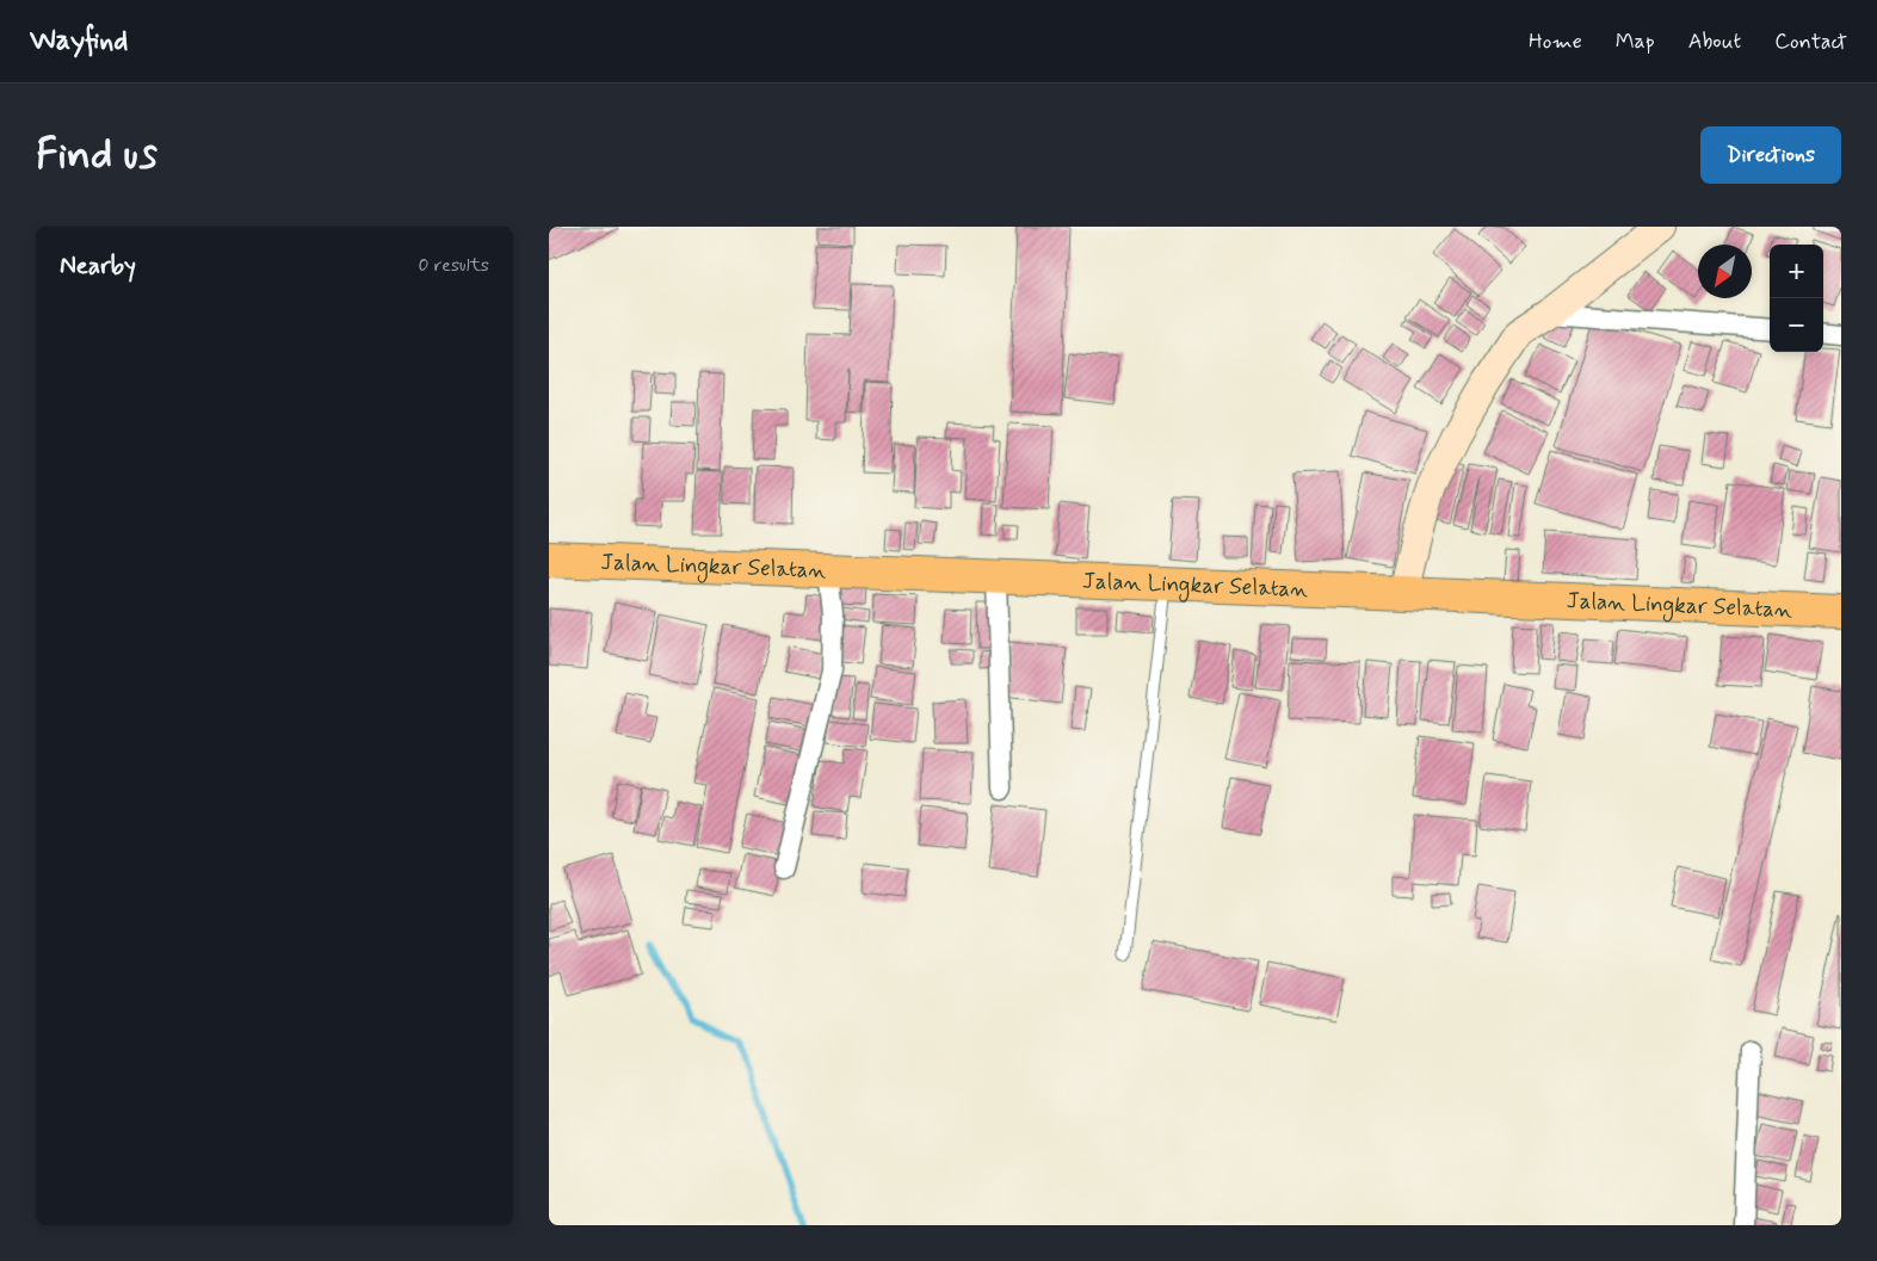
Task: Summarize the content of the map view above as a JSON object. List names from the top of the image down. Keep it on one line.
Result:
{"streets":{"highway":["Jalan Lingkar Selatan"]},"north":"bottom left","page":{"header":"Wayfind","nav":["Home","Map","About","Contact"],"buttons":"Directions","title":"Find us","heading":["Nearby","0 results"],"map_buttons":["+","−"]}}
